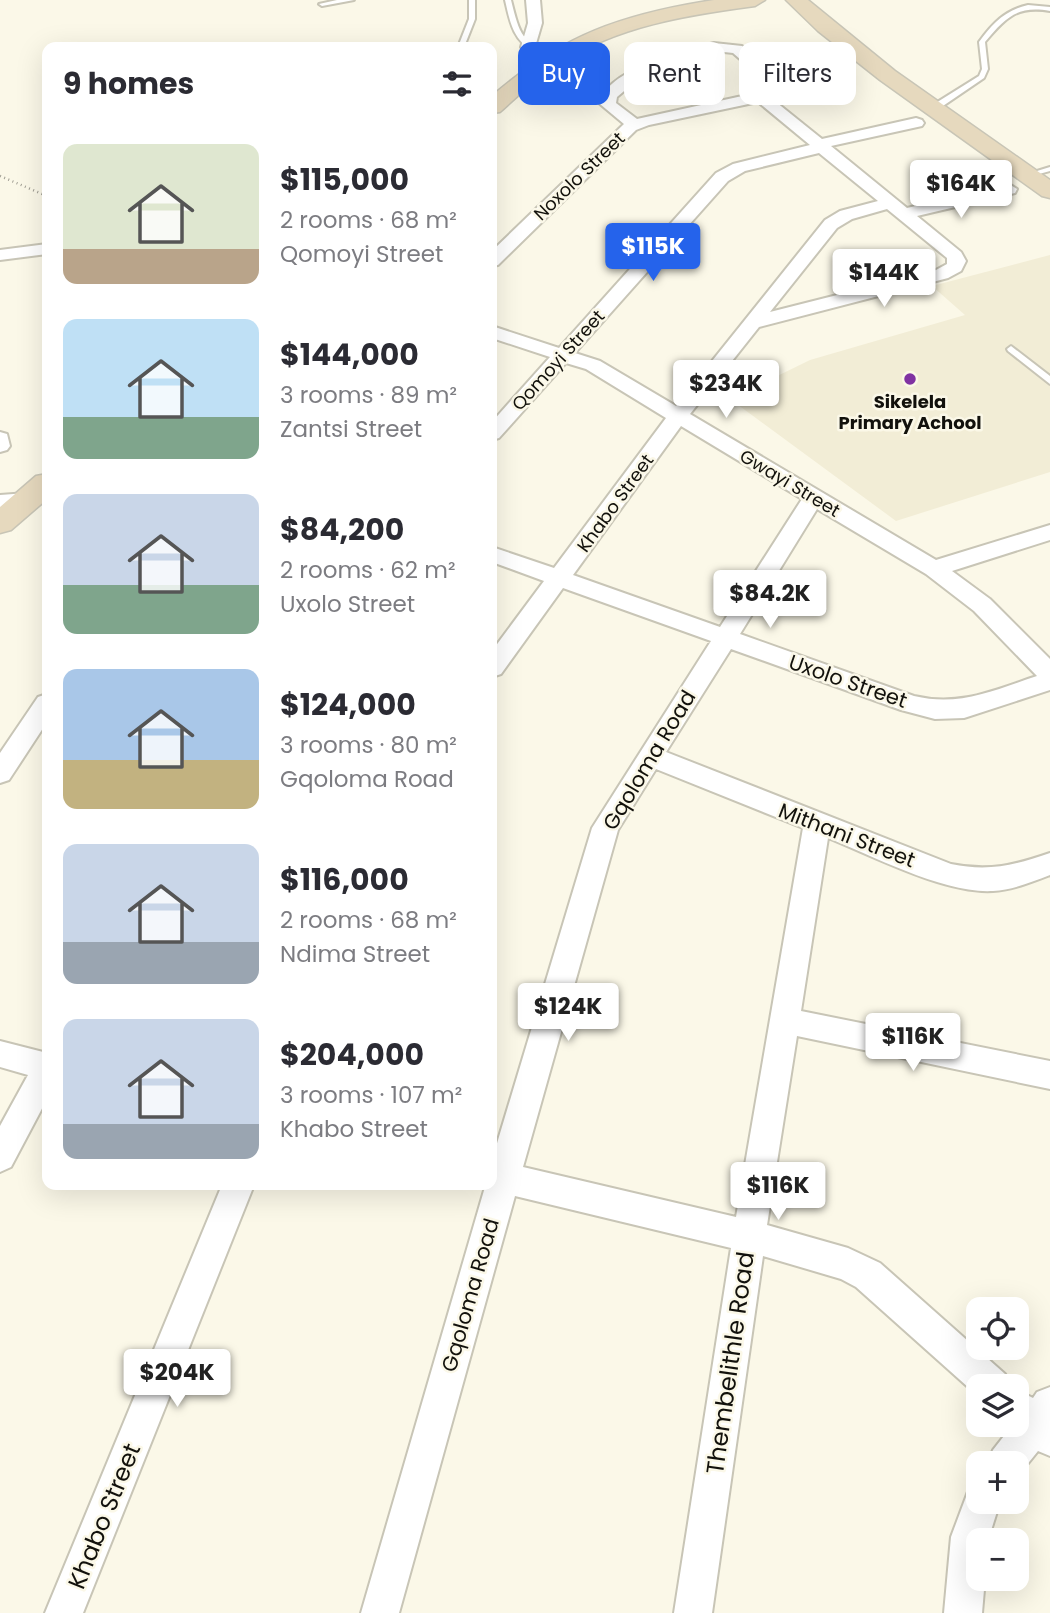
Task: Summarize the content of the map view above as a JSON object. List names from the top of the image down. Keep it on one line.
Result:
{"streets":{"street":["Noxolo Street","Qomoyi Street","Gwayi Street","Khabo Street","Uxolo Street","Gqoloma Road","Mithani Street","Thembelithle Road"]},"crossings":[["Qomoyi Street","Gwayi Street"],["Gwayi Street","Khabo Street"],["Gwayi Street","Gqoloma Road"],["Khabo Street","Uxolo Street"],["Uxolo Street","Gqoloma Road"],["Gqoloma Road","Mithani Street"],["Mithani Street","Thembelithle Road"]],"places":["Sikelela Primary Achool"],"page":{"chip":["Buy","Rent","Filters"],"heading":"9 homes","list":[{"name":"$115,000","note":"2 rooms · 68 m² · Qomoyi Street"},{"name":"$144,000","note":"3 rooms · 89 m² · Zantsi Street"},{"name":"$84,200","note":"2 rooms · 62 m² · Uxolo Street"},{"name":"$124,000","note":"3 rooms · 80 m² · Gqoloma Road"},{"name":"$116,000","note":"2 rooms · 68 m² · Ndima Street"},{"name":"$204,000","note":"3 rooms · 107 m² · Khabo Street"}],"price":["$164K","$115K","$144K","$234K","$84.2K","$124K","$116K","$116K","$204K"],"map_buttons":["+","−"]}}
